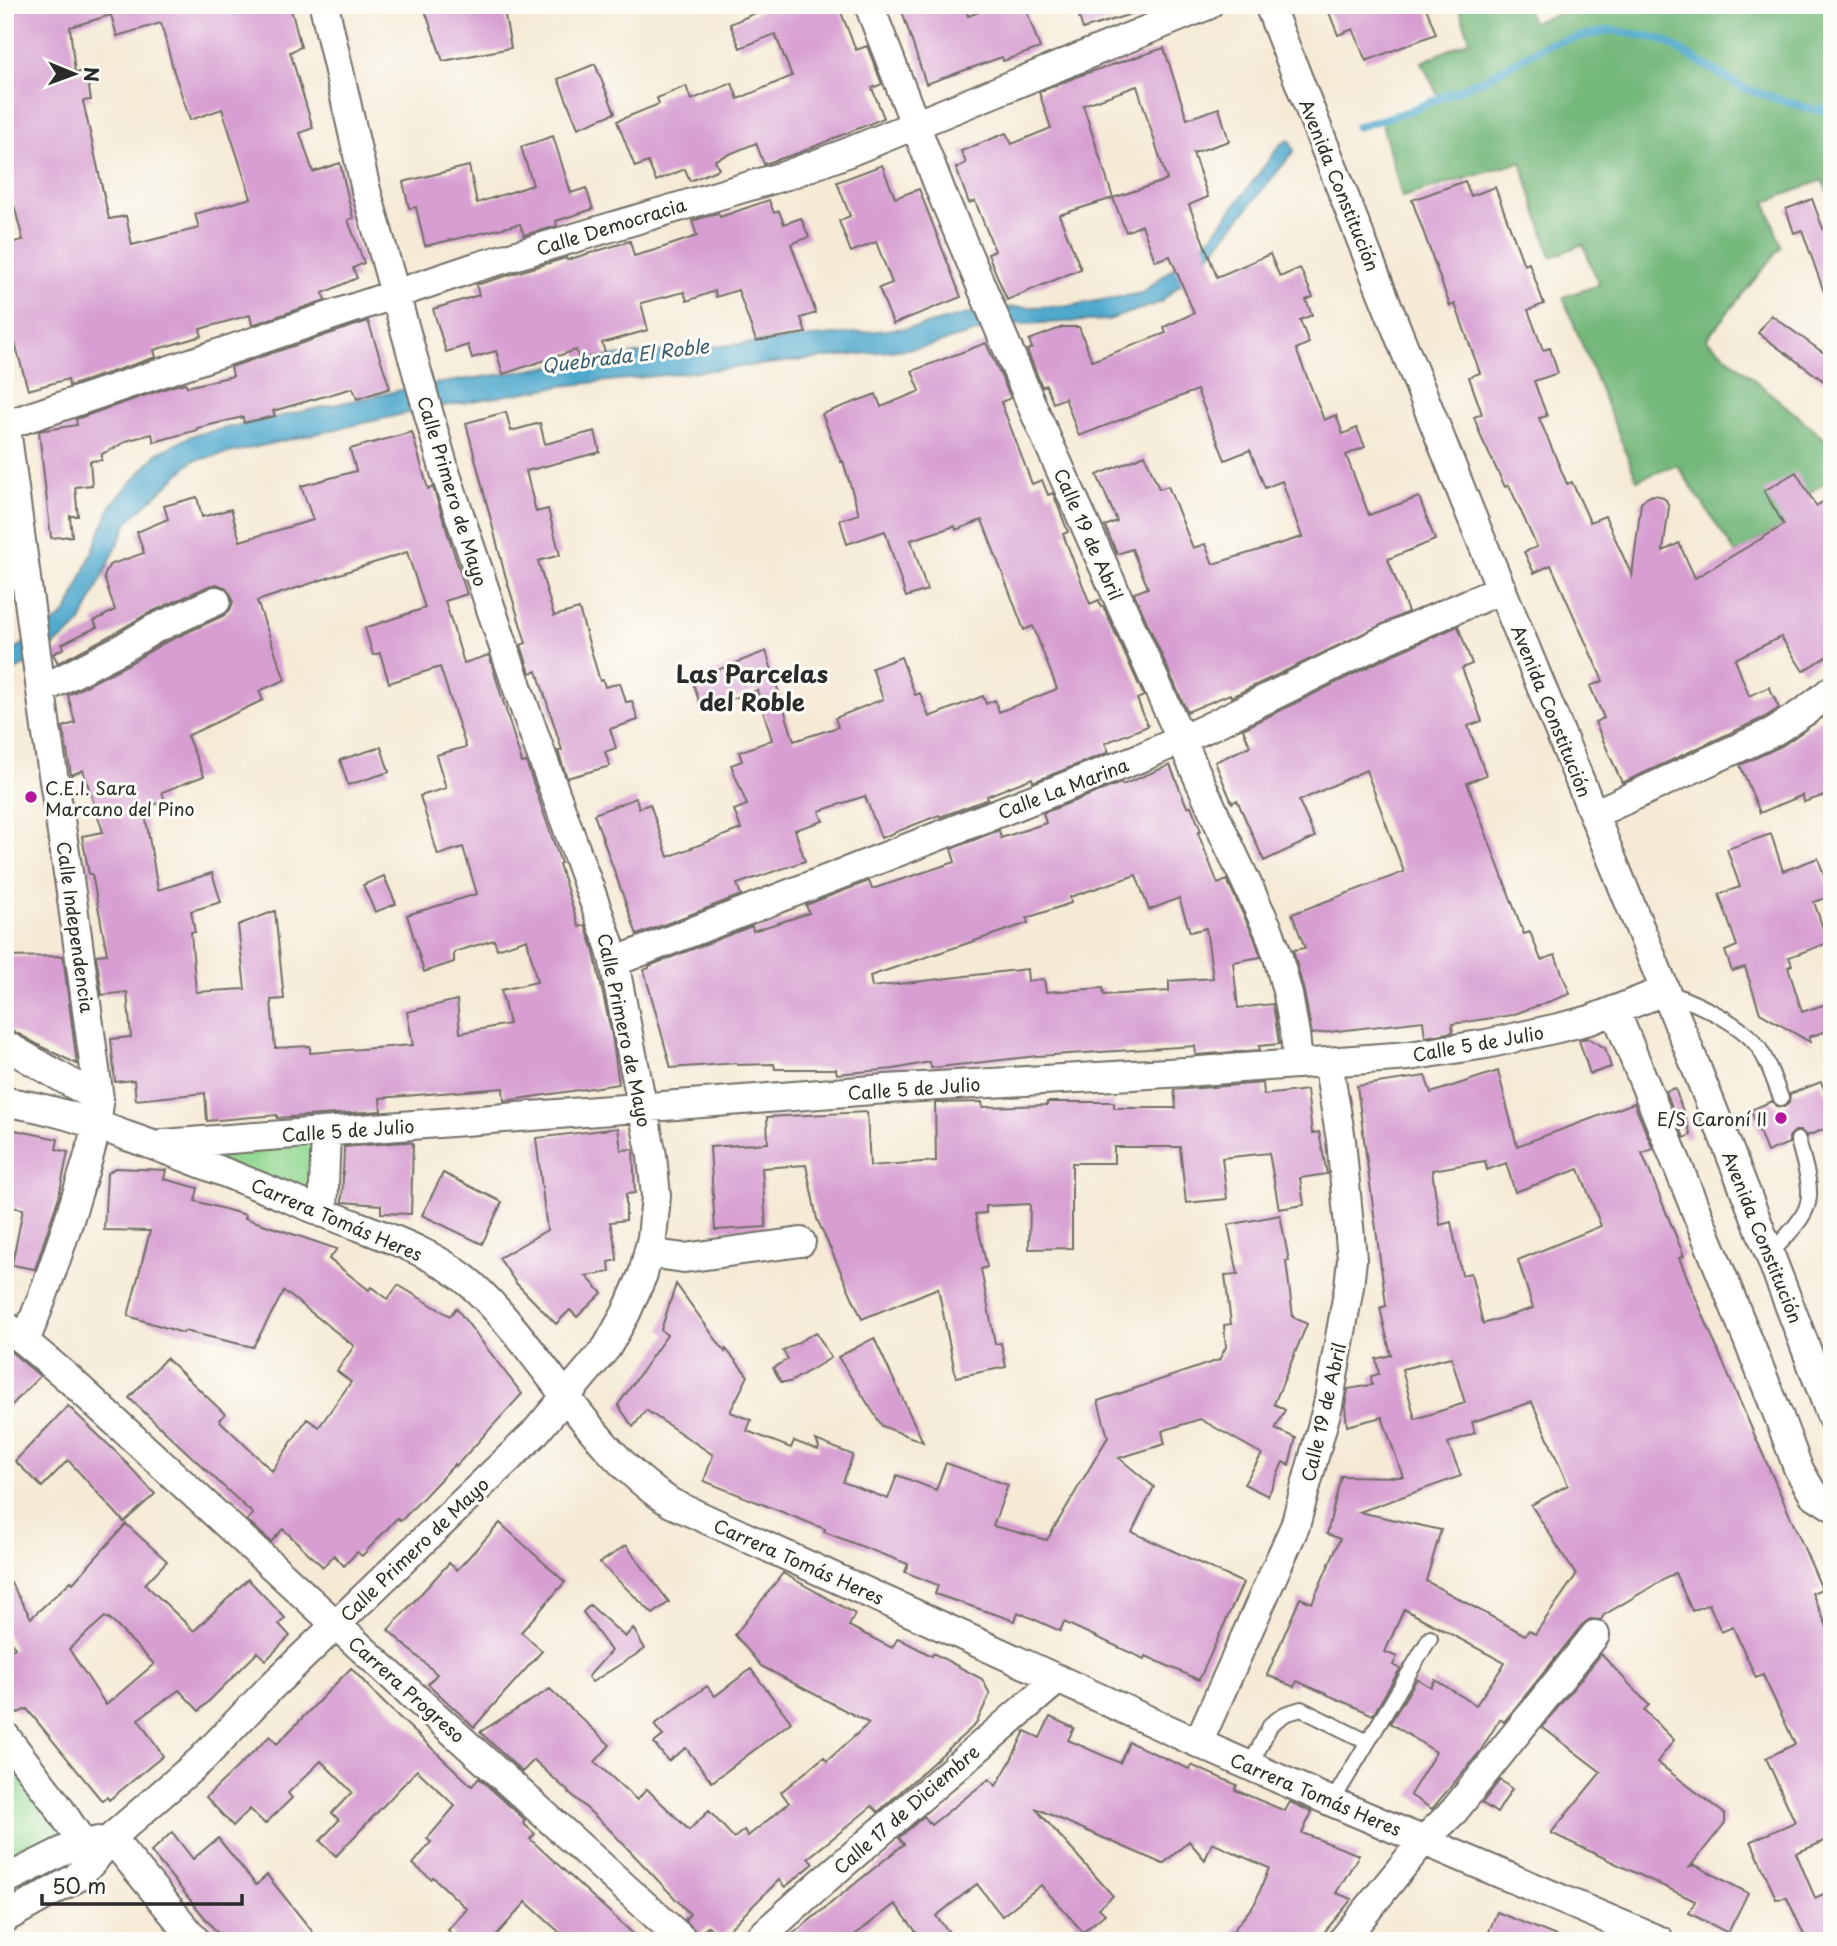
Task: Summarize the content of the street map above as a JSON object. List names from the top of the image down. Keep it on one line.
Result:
{"streets":{"street":["Avenida Constitución","Calle Democracia","Calle Primero de Mayo","Calle 19 de Abril","Calle La Marina","Calle Independencia","Calle 5 de Julio","Carrera Tomás Heres","Carrera Progreso","Calle 17 de Diciembre"]},"crossings":[["Avenida Constitución","Calle La Marina"],["Avenida Constitución","Calle 5 de Julio"],["Calle Democracia","Calle Primero de Mayo"],["Calle Democracia","Calle 19 de Abril"],["Calle Democracia","Calle Independencia"],["Calle Primero de Mayo","Calle La Marina"],["Calle Primero de Mayo","Calle 5 de Julio"],["Calle Primero de Mayo","Carrera Tomás Heres"],["Calle Primero de Mayo","Carrera Progreso"],["Calle 19 de Abril","Calle La Marina"],["Calle 19 de Abril","Calle 5 de Julio"],["Calle 19 de Abril","Carrera Tomás Heres"],["Calle Independencia","Carrera Tomás Heres"],["Calle Independencia","Carrera Progreso"],["Calle 5 de Julio","Carrera Tomás Heres"],["Carrera Tomás Heres","Calle 17 de Diciembre"]],"districts":["Las Parcelas del Roble"],"water":["Quebrada El Roble"],"places":["C.E.I. Sara Marcano del Pino","E/S Caroní II"],"scale_bar":"50 m","north":"right"}
